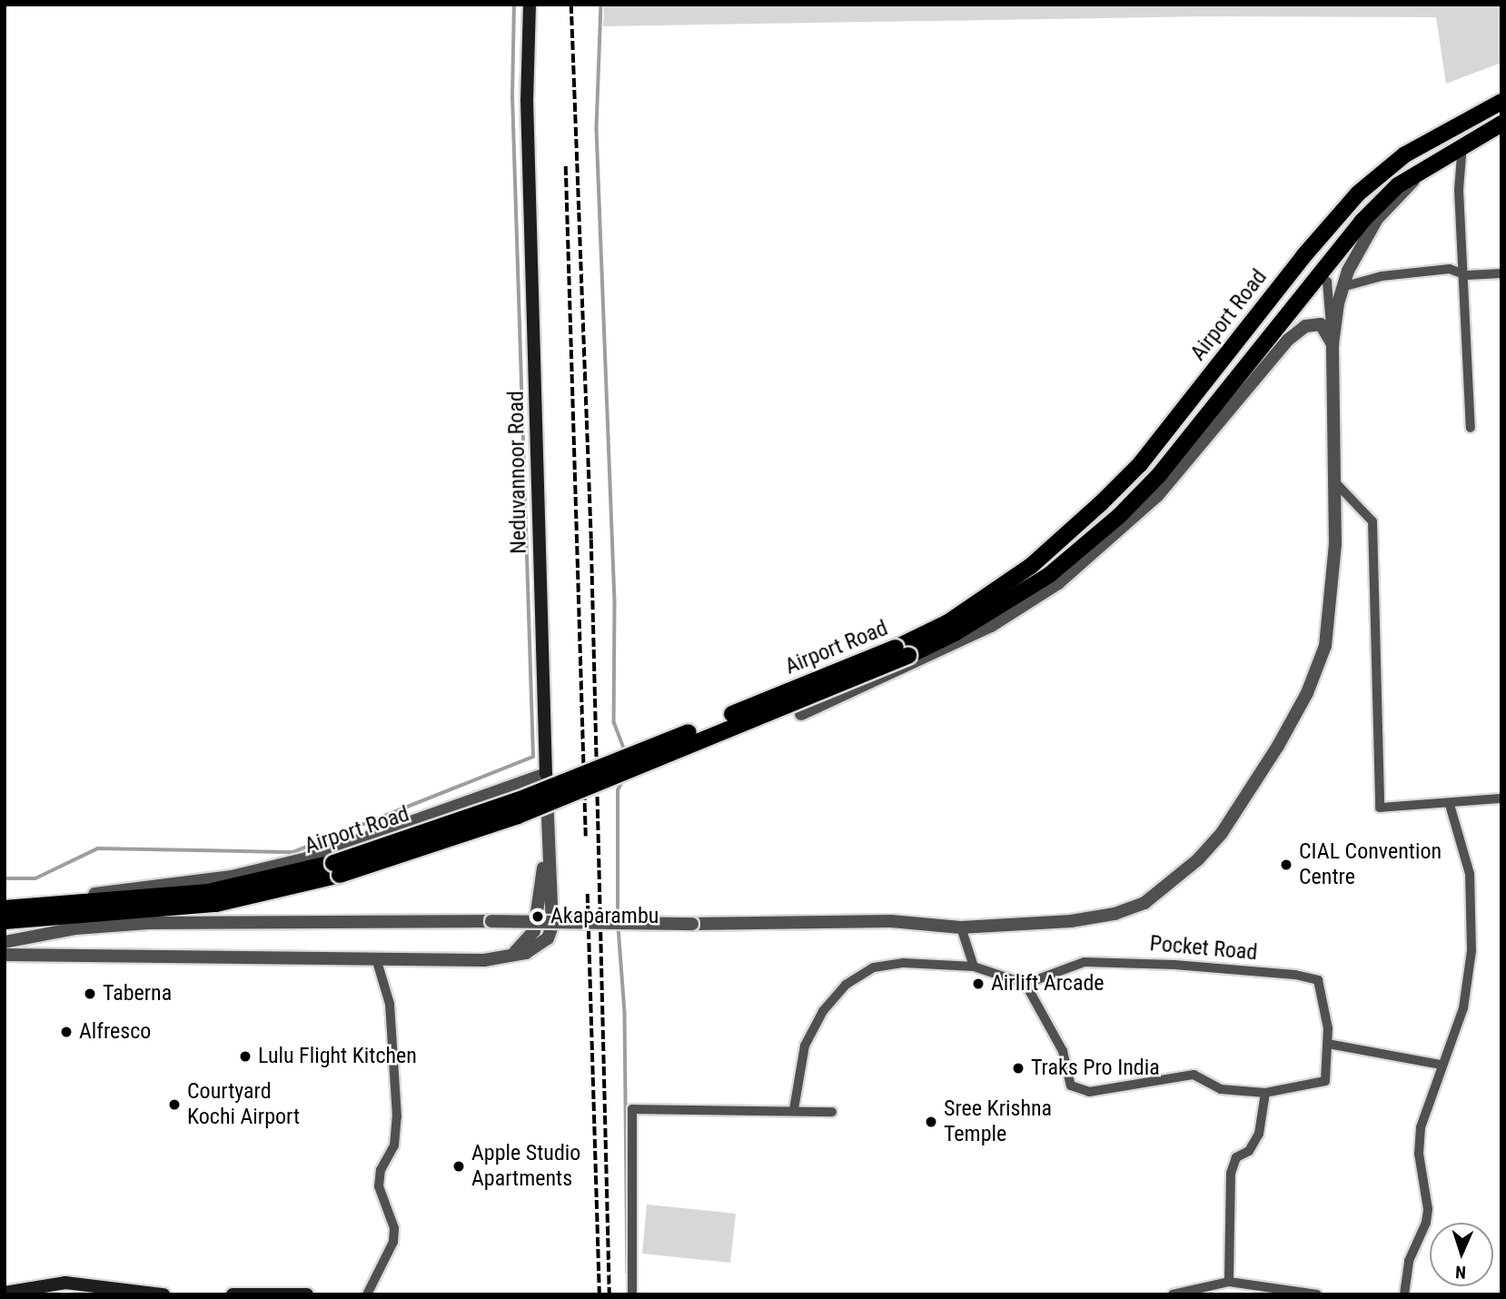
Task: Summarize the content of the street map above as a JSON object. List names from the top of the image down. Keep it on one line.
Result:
{"streets":{"main road":["Airport Road","Neduvannoor Road"],"street":["Pocket Road"]},"places":["CIAL Convention Centre","Akaparambu","Airlift Arcade","Taberna","Alfresco","Lulu Flight Kitchen","Traks Pro India","Courtyard Kochi Airport","Sree Krishna Temple","Apple Studio Apartments"],"north":"bottom"}
